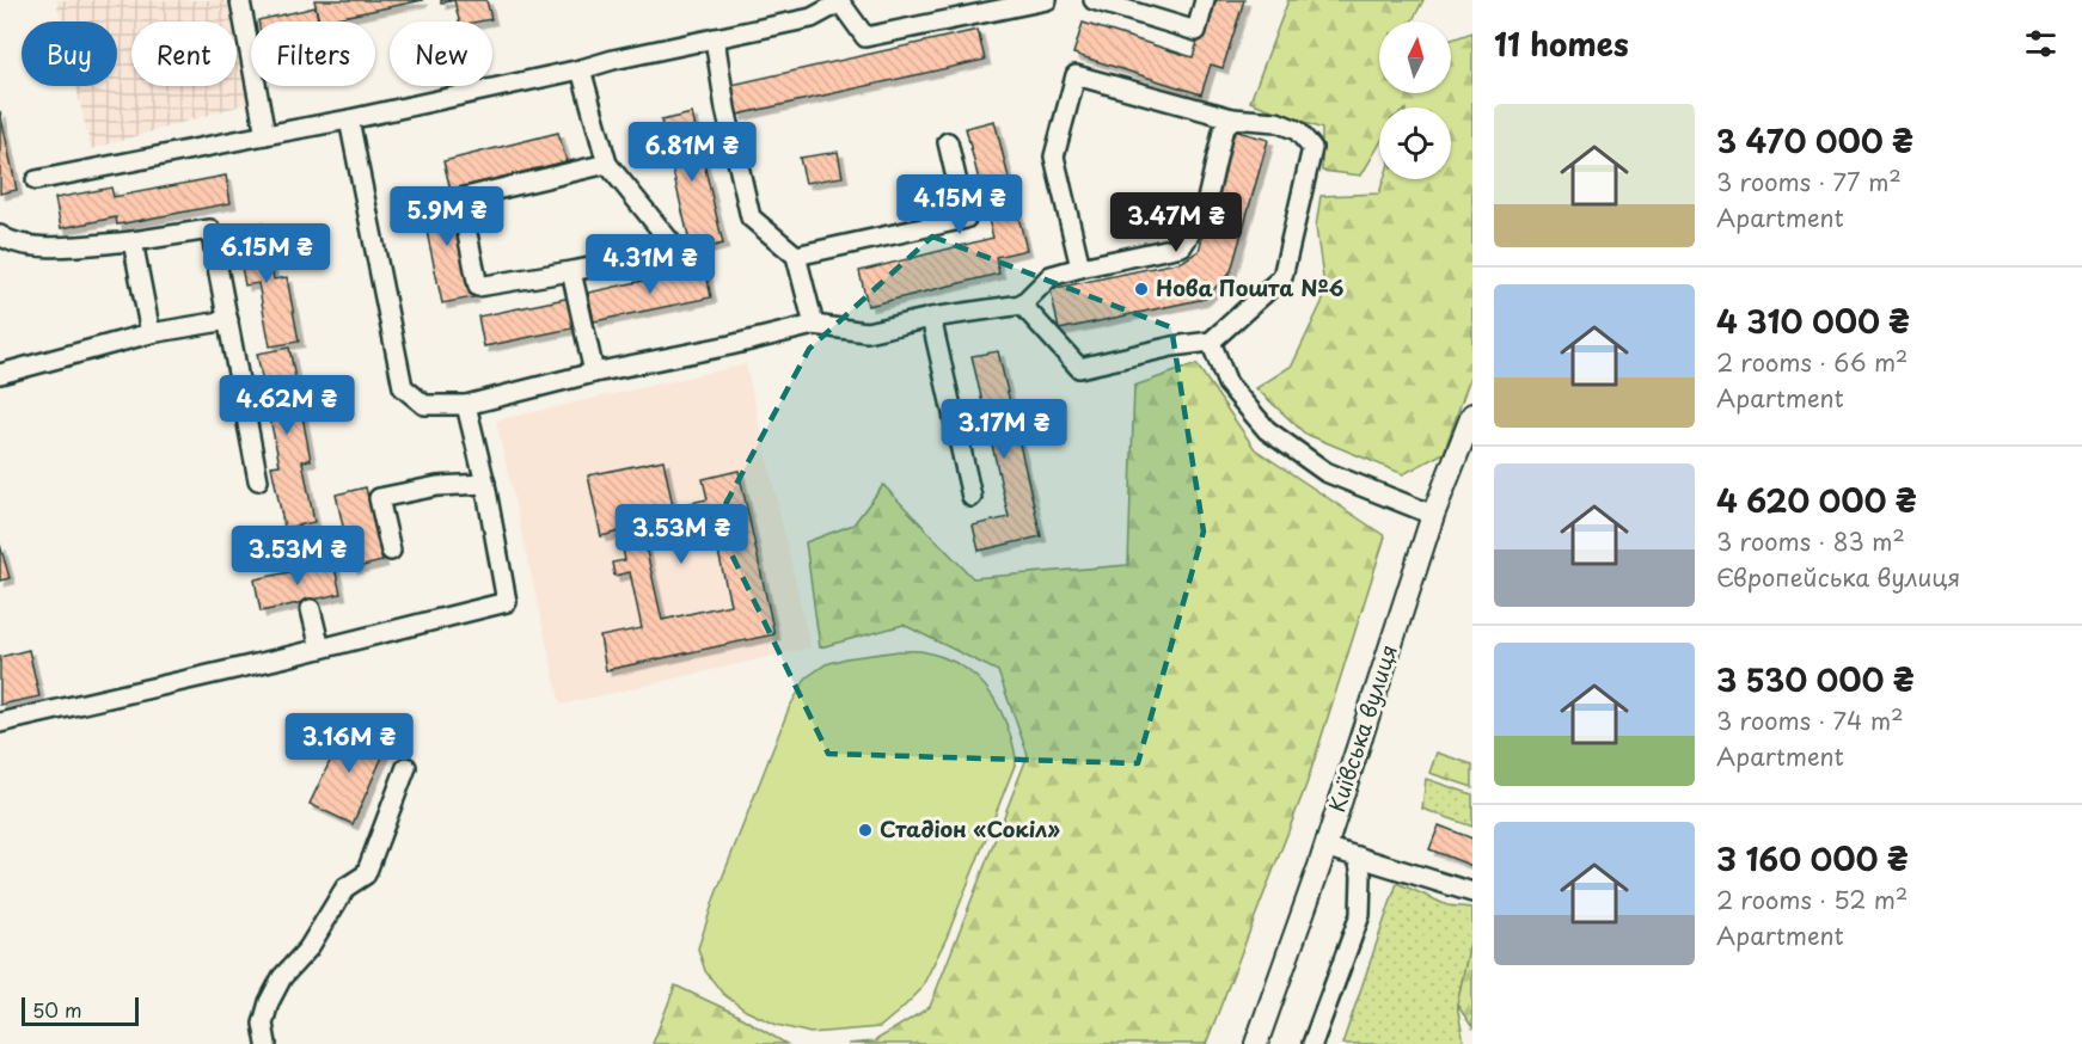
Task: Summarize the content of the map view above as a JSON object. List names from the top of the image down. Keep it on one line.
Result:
{"streets":{"main road":["Київська вулиця"]},"places":["Нова Пошта №6","Стадіон «Сокіл»"],"scale_bar":"50 m","north":"top","page":{"heading":"11 homes","chip":["Buy","Rent","Filters","New"],"list":[{"name":"3 470 000 ₴","note":"3 rooms · 77 m² · Apartment"},{"name":"4 310 000 ₴","note":"2 rooms · 66 m² · Apartment"},{"name":"4 620 000 ₴","note":"3 rooms · 83 m² · Європейська вулиця"},{"name":"3 530 000 ₴","note":"3 rooms · 74 m² · Apartment"},{"name":"3 160 000 ₴","note":"2 rooms · 52 m² · Apartment"}],"price":["6.81M ₴","4.15M ₴","5.9M ₴","3.47M ₴","6.15M ₴","4.31M ₴","4.62M ₴","3.17M ₴","3.53M ₴","3.53M ₴","3.16M ₴"],"scale":"50 m"}}
